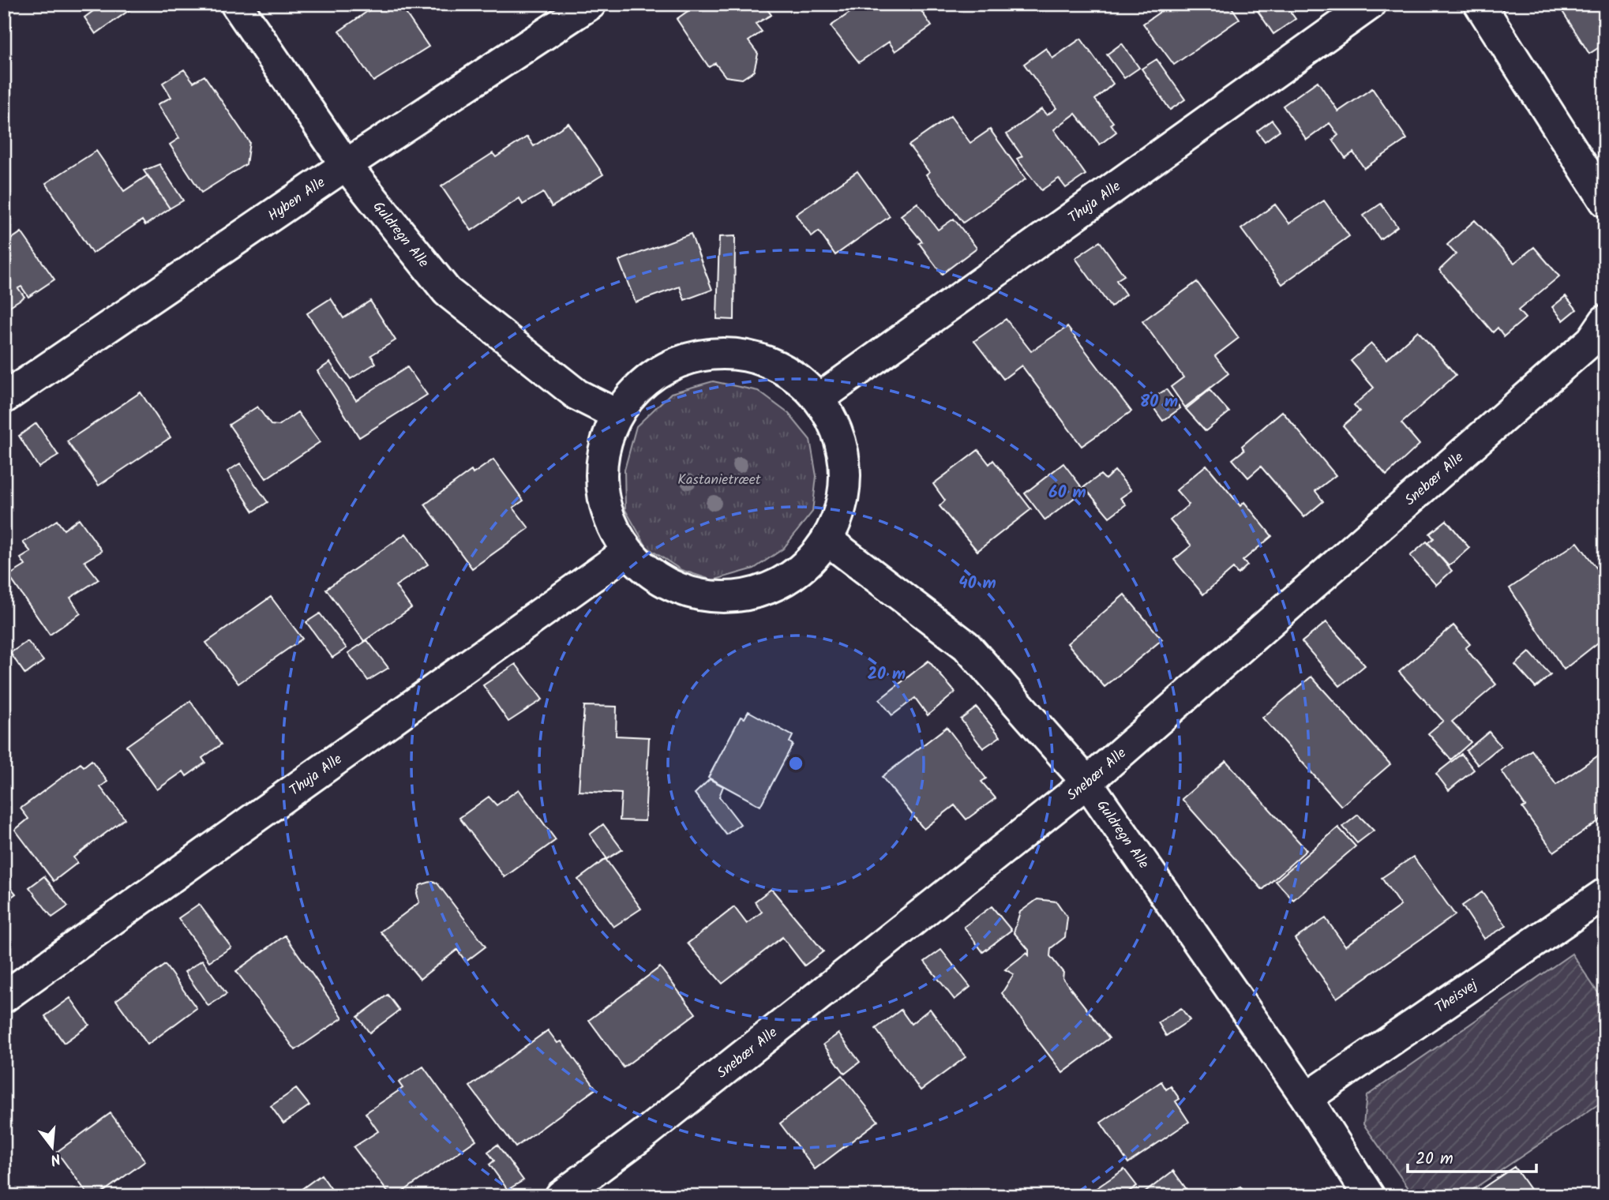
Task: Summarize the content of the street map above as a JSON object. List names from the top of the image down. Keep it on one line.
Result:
{"streets":{"street":["Hyben Alle","Thuja Alle","Guldregn Alle","Snebær Alle","Theisvej"]},"crossings":[["Hyben Alle","Guldregn Alle"],["Guldregn Alle","Snebær Alle"],["Guldregn Alle","Theisvej"]],"parks":["Kastanietræet"],"scale_bar":"20 m","north":"bottom","rings":["80 m","60 m","40 m","20 m"]}
